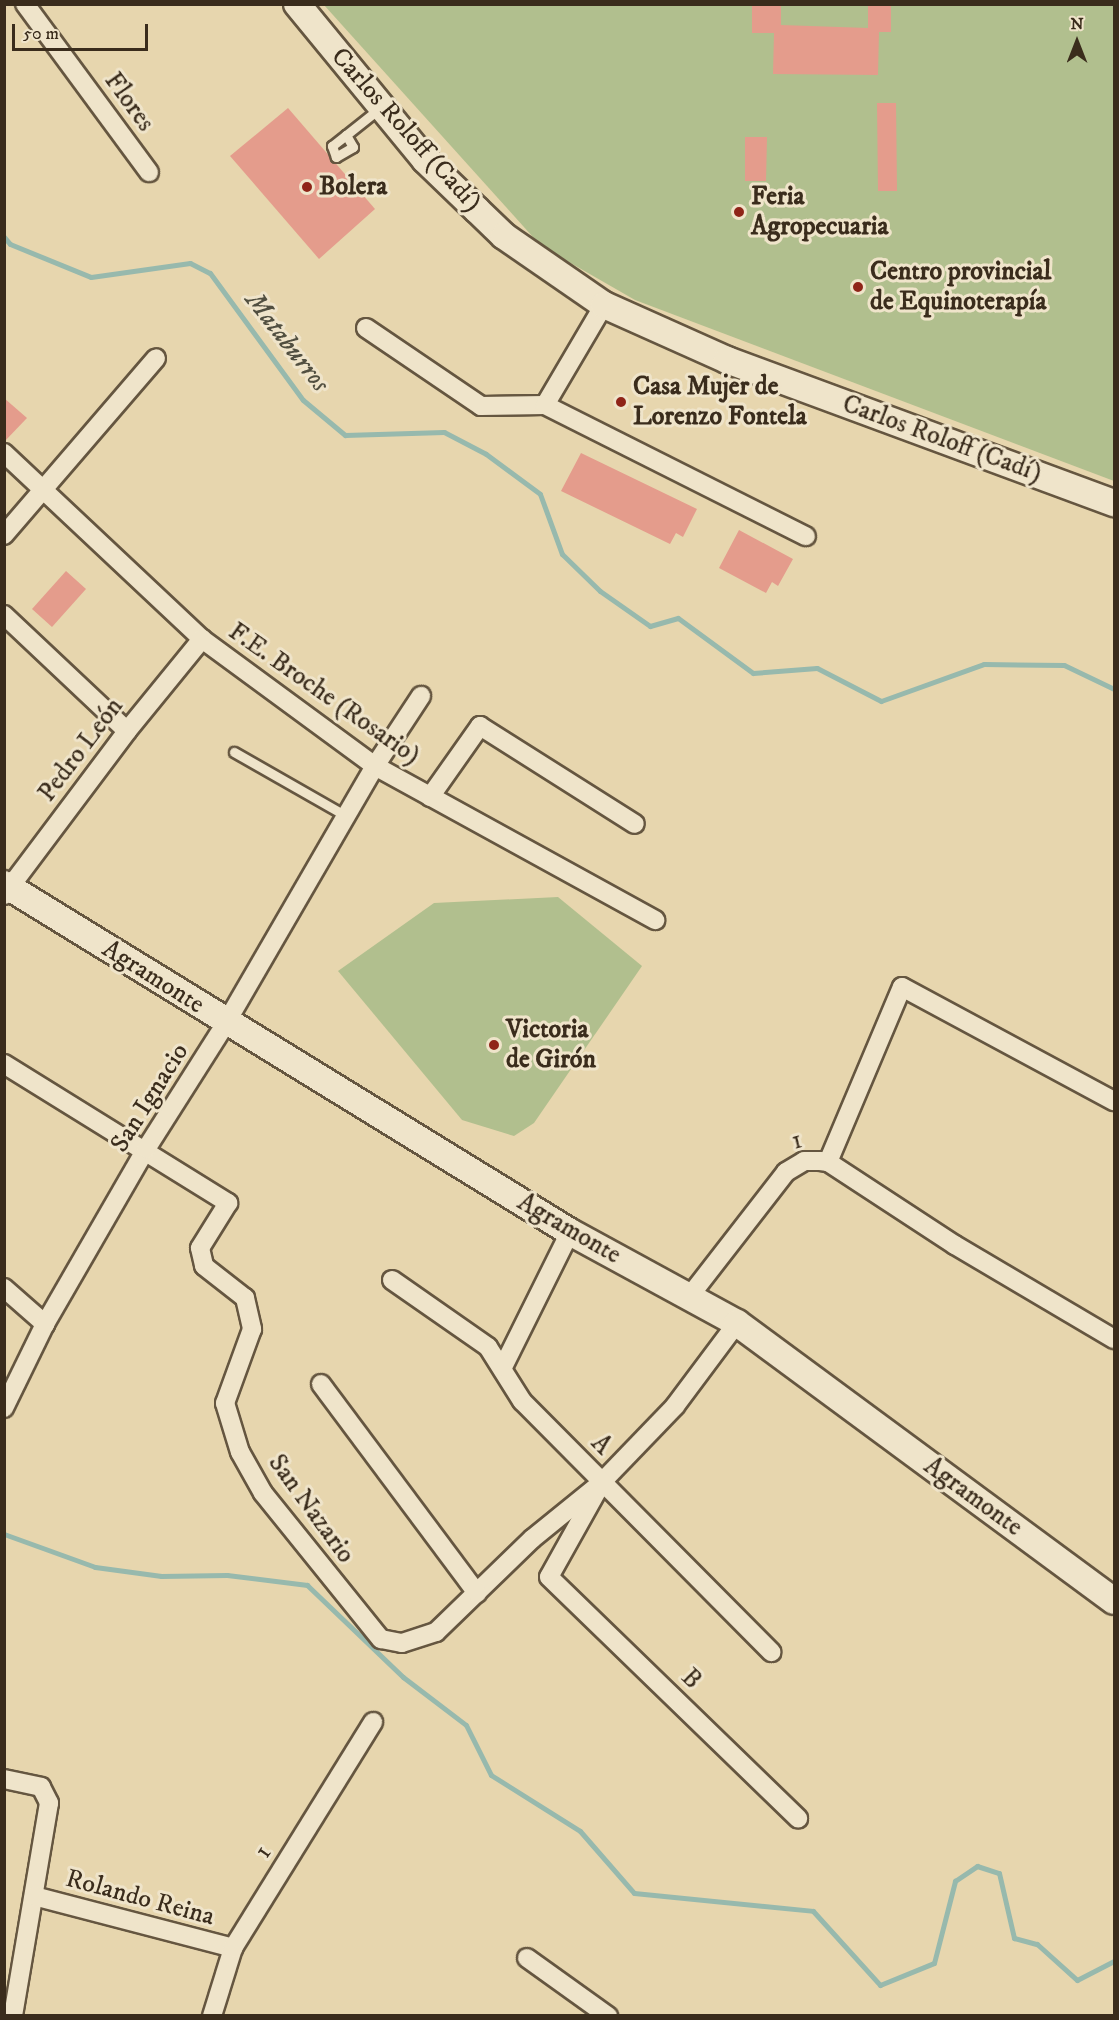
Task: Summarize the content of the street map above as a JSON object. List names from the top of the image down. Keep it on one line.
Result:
{"streets":{"street":["Flores","Carlos Roloff (Cadí)","F.E. Broche (Rosario)","Pedro León","Agramonte","San Ignacio","1","A","San Nazario","B","Rolando Reina"]},"crossings":[["F.E. Broche (Rosario)","Pedro León"],["F.E. Broche (Rosario)","San Ignacio"],["Pedro León","Agramonte"],["Agramonte","San Ignacio"],["Agramonte","1"],["San Ignacio","San Nazario"],["1","Rolando Reina"],["A","B"]],"water":["Mataburros"],"places":["Bolera","Feria Agropecuaria","Centro provincial de Equinoterapía","Casa Mujer de Lorenzo Fontela","Victoria de Girón"],"scale_bar":"50 m","north":"top"}
